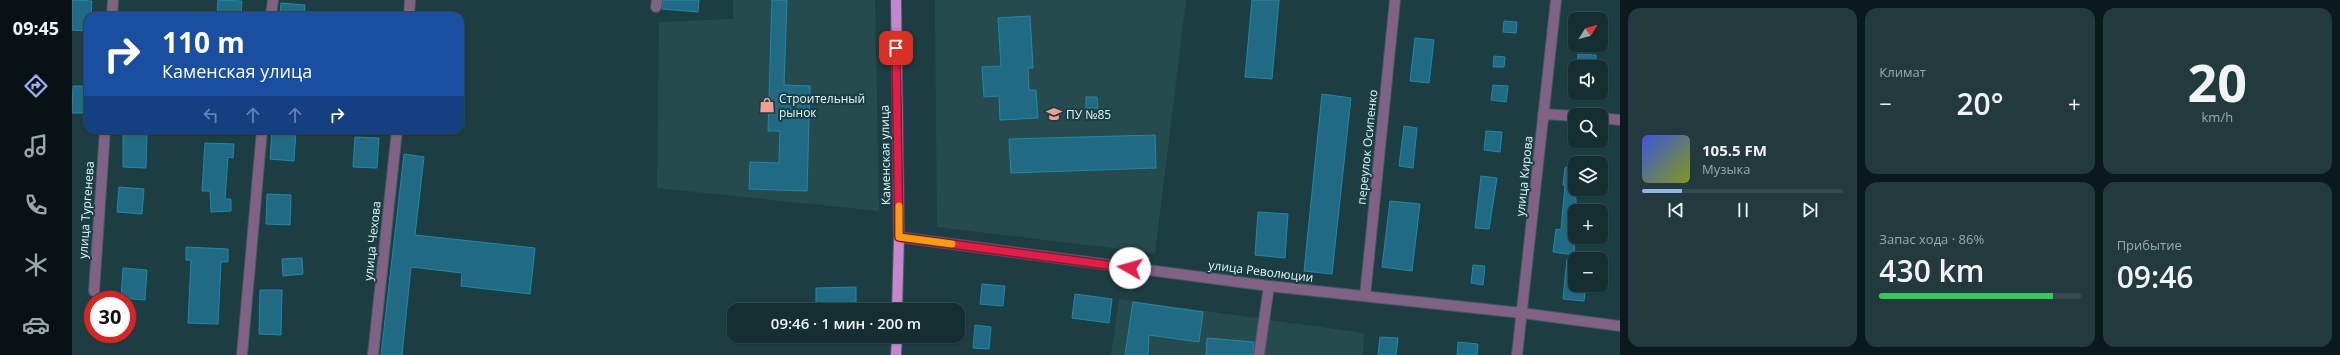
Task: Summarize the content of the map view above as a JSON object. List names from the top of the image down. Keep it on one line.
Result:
{"streets":{"main road":["Каменская улица"],"street":["переулок Осипенко","улица Кирова","улица Тургенева","улица Чехова","улица Революции"]},"crossings":[["переулок Осипенко","улица Революции"],["Каменская улица","улица Революции"],["улица Кирова","улица Революции"]],"places":{"shop":["Строительный рынок"],"school or university":["ПУ №85"]},"north":"top right","page":{"tabs":"09:45","tile":["Климат",["20","km/h"],["Запас хода · 86%","430 km"],["Прибытие","09:46"]],"map_buttons":["+","−"],"turn":["110 m","Каменская улица"],"heat":["−","20°","+"],"song":["105.5 FM","Музыка"],"limit":"30","trip":"09:46 · 1 мин · 200 m"}}
